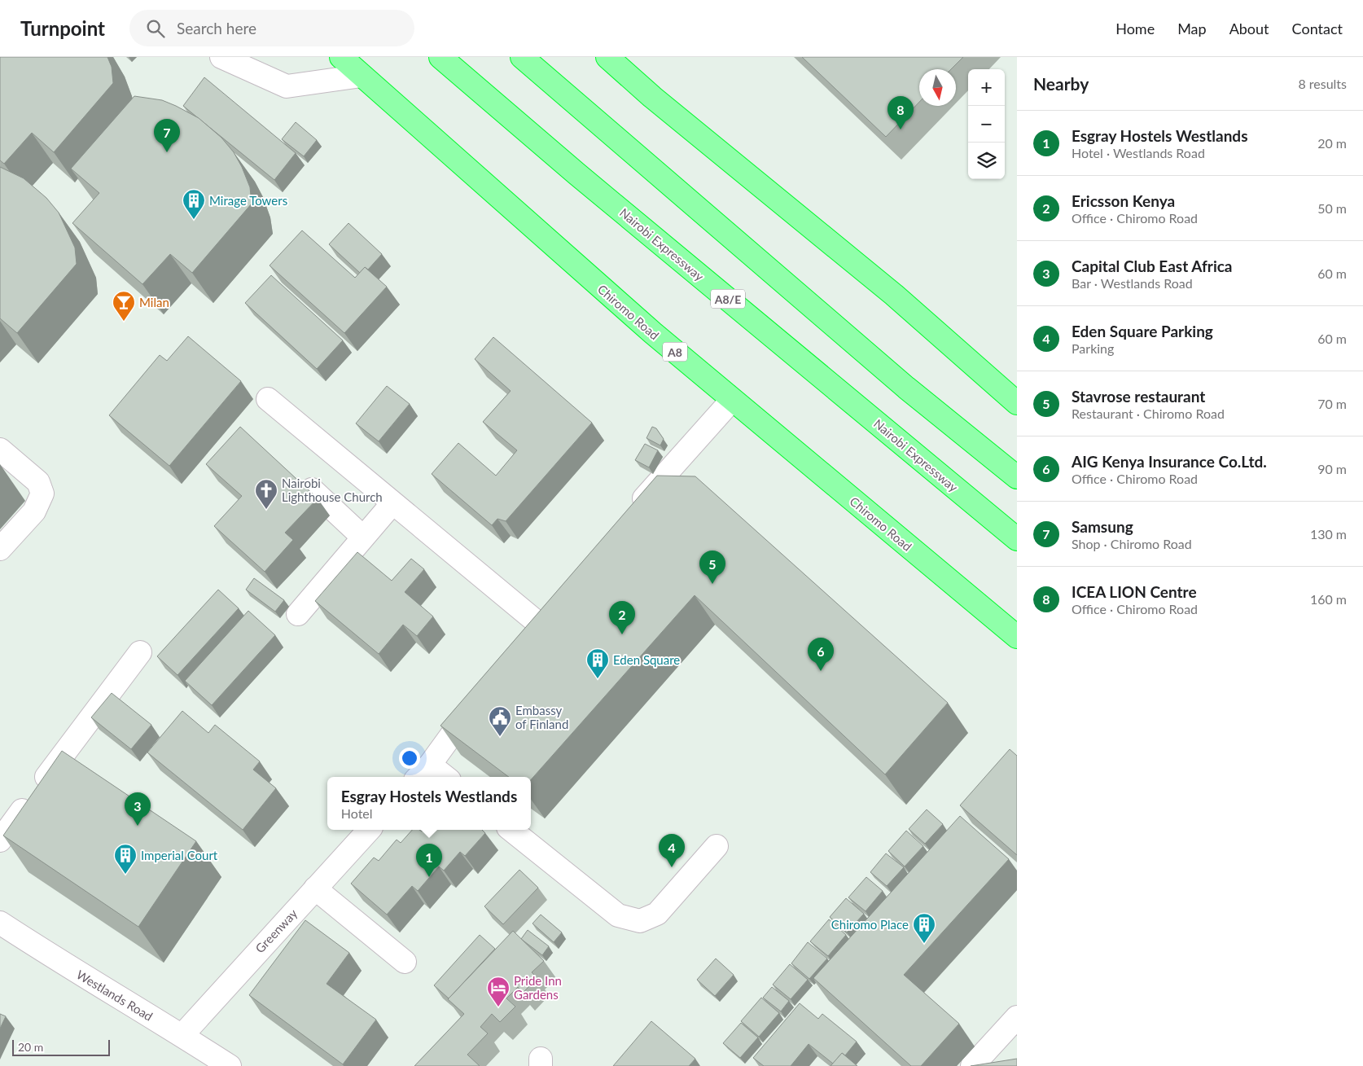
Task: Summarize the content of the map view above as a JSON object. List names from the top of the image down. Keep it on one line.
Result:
{"streets":{"highway":["Nairobi Expressway","A8/E","Chiromo Road","A8"],"street":["Greenway","Westlands Road"]},"crossings":[["Greenway","Westlands Road"]],"places":{"building":["Mirage Towers","Eden Square","Imperial Court","Chiromo Place"],"bar":["Milan"],"church":["Nairobi Lighthouse Church"],"public building":["Embassy of Finland"],"hotel":["Pride Inn Gardens"]},"scale_bar":"20 m","north":"bottom","page":{"header":"Turnpoint","search":"Search here","nav":["Home","Map","About","Contact"],"heading":["Nearby","8 results"],"map_buttons":["+","−"],"pins":["8","7","5","2","6","3","4","1"],"list":[{"mark":"1","name":"Esgray Hostels Westlands","note":"Hotel · Westlands Road","value":"20 m"},{"mark":"2","name":"Ericsson Kenya","note":"Office · Chiromo Road","value":"50 m"},{"mark":"3","name":"Capital Club East Africa","note":"Bar · Westlands Road","value":"60 m"},{"mark":"4","name":"Eden Square Parking","note":"Parking","value":"60 m"},{"mark":"5","name":"Stavrose restaurant","note":"Restaurant · Chiromo Road","value":"70 m"},{"mark":"6","name":"AIG Kenya Insurance Co.Ltd.","note":"Office · Chiromo Road","value":"90 m"},{"mark":"7","name":"Samsung","note":"Shop · Chiromo Road","value":"130 m"},{"mark":"8","name":"ICEA LION Centre","note":"Office · Chiromo Road","value":"160 m"}],"popup":["Esgray Hostels Westlands","Hotel"],"scale":"20 m"}}
